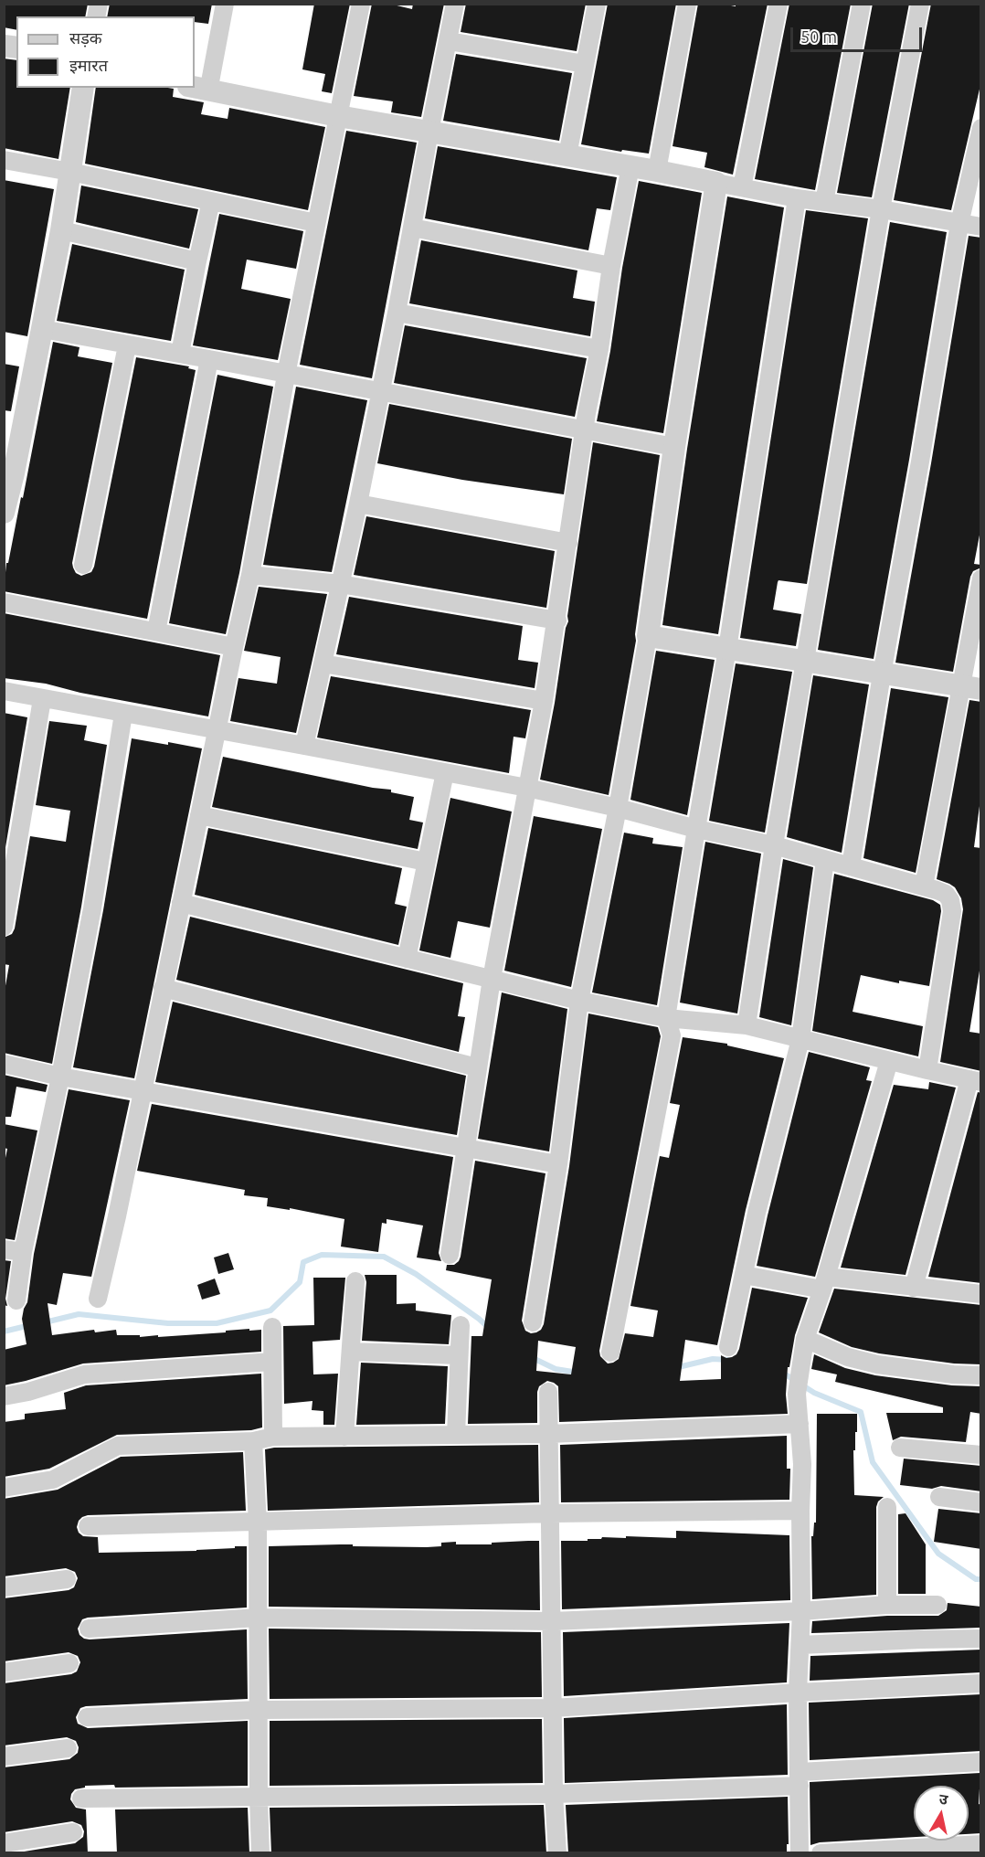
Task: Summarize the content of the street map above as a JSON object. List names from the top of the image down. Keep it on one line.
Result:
{"legend":["सड़क","इमारत"],"scale_bar":"50 m","north":"top"}
